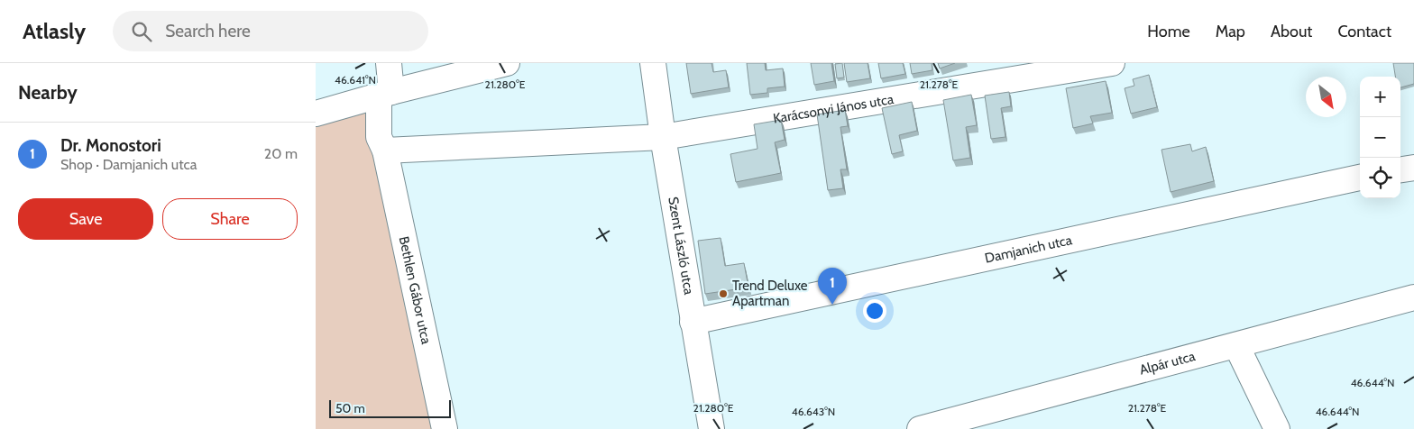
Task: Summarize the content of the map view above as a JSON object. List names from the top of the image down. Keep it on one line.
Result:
{"streets":{"street":["Karácsonyi János utca","Szent László utca","Damjanich utca","Bethlen Gábor utca","Alpár utca"]},"crossings":[["Karácsonyi János utca","Szent László utca"],["Szent László utca","Damjanich utca"]],"places":["Trend Deluxe Apartman"],"scale_bar":"50 m","north":"bottom right","page":{"header":"Atlasly","search":"Search here","nav":["Home","Map","About","Contact"],"heading":"Nearby","map_buttons":["+","−"],"list":[{"mark":"1","name":"Dr. Monostori","note":"Shop · Damjanich utca","value":"20 m"}],"buttons":["Save","Share"],"pins":"1","scale":"50 m"},"coordinates":["46.641°N","21.280°E","21.278°E","46.644°N","46.643°N"]}
